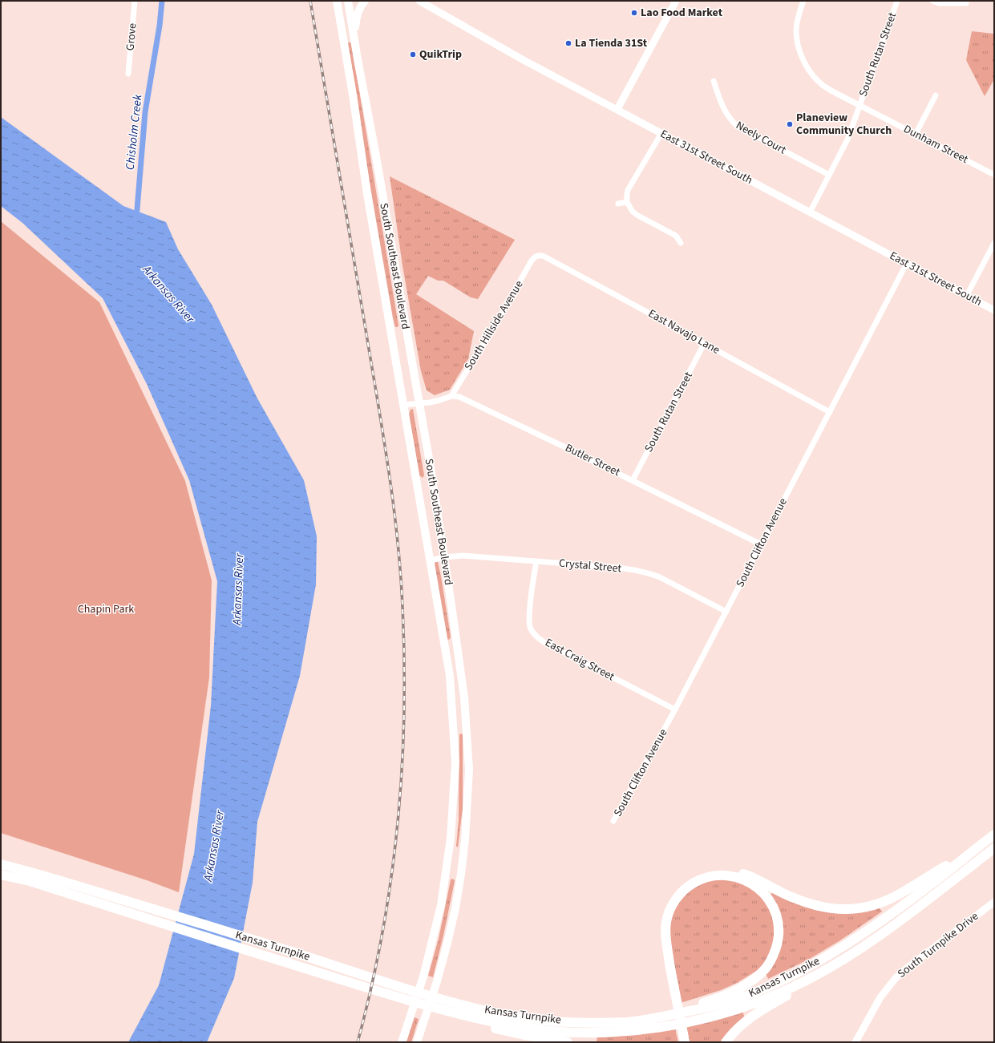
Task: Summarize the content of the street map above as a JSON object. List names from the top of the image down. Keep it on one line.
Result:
{"streets":{"highway":["Kansas Turnpike"],"main road":["South Southeast Boulevard"],"street":["Grove","South Rutan Street","Neely Court","Dunham Street","East 31st Street South","South Hillside Avenue","East Navajo Lane","Butler Street","South Clifton Avenue","Crystal Street","East Craig Street","South Turnpike Drive"]},"crossings":[["South Rutan Street","Neely Court"],["South Rutan Street","Dunham Street"],["South Rutan Street","East 31st Street South"],["South Rutan Street","East Navajo Lane"],["South Rutan Street","Butler Street"],["East 31st Street South","South Clifton Avenue"],["South Southeast Boulevard","Crystal Street"],["South Hillside Avenue","East Navajo Lane"],["South Hillside Avenue","Butler Street"],["East Navajo Lane","South Clifton Avenue"],["Butler Street","South Clifton Avenue"],["South Clifton Avenue","Crystal Street"],["South Clifton Avenue","East Craig Street"],["Crystal Street","East Craig Street"]],"water":["Chisholm Creek","Arkansas River"],"parks":["Chapin Park"],"places":["Lao Food Market","La Tienda 31St","QuikTrip","Planeview Community Church"]}
